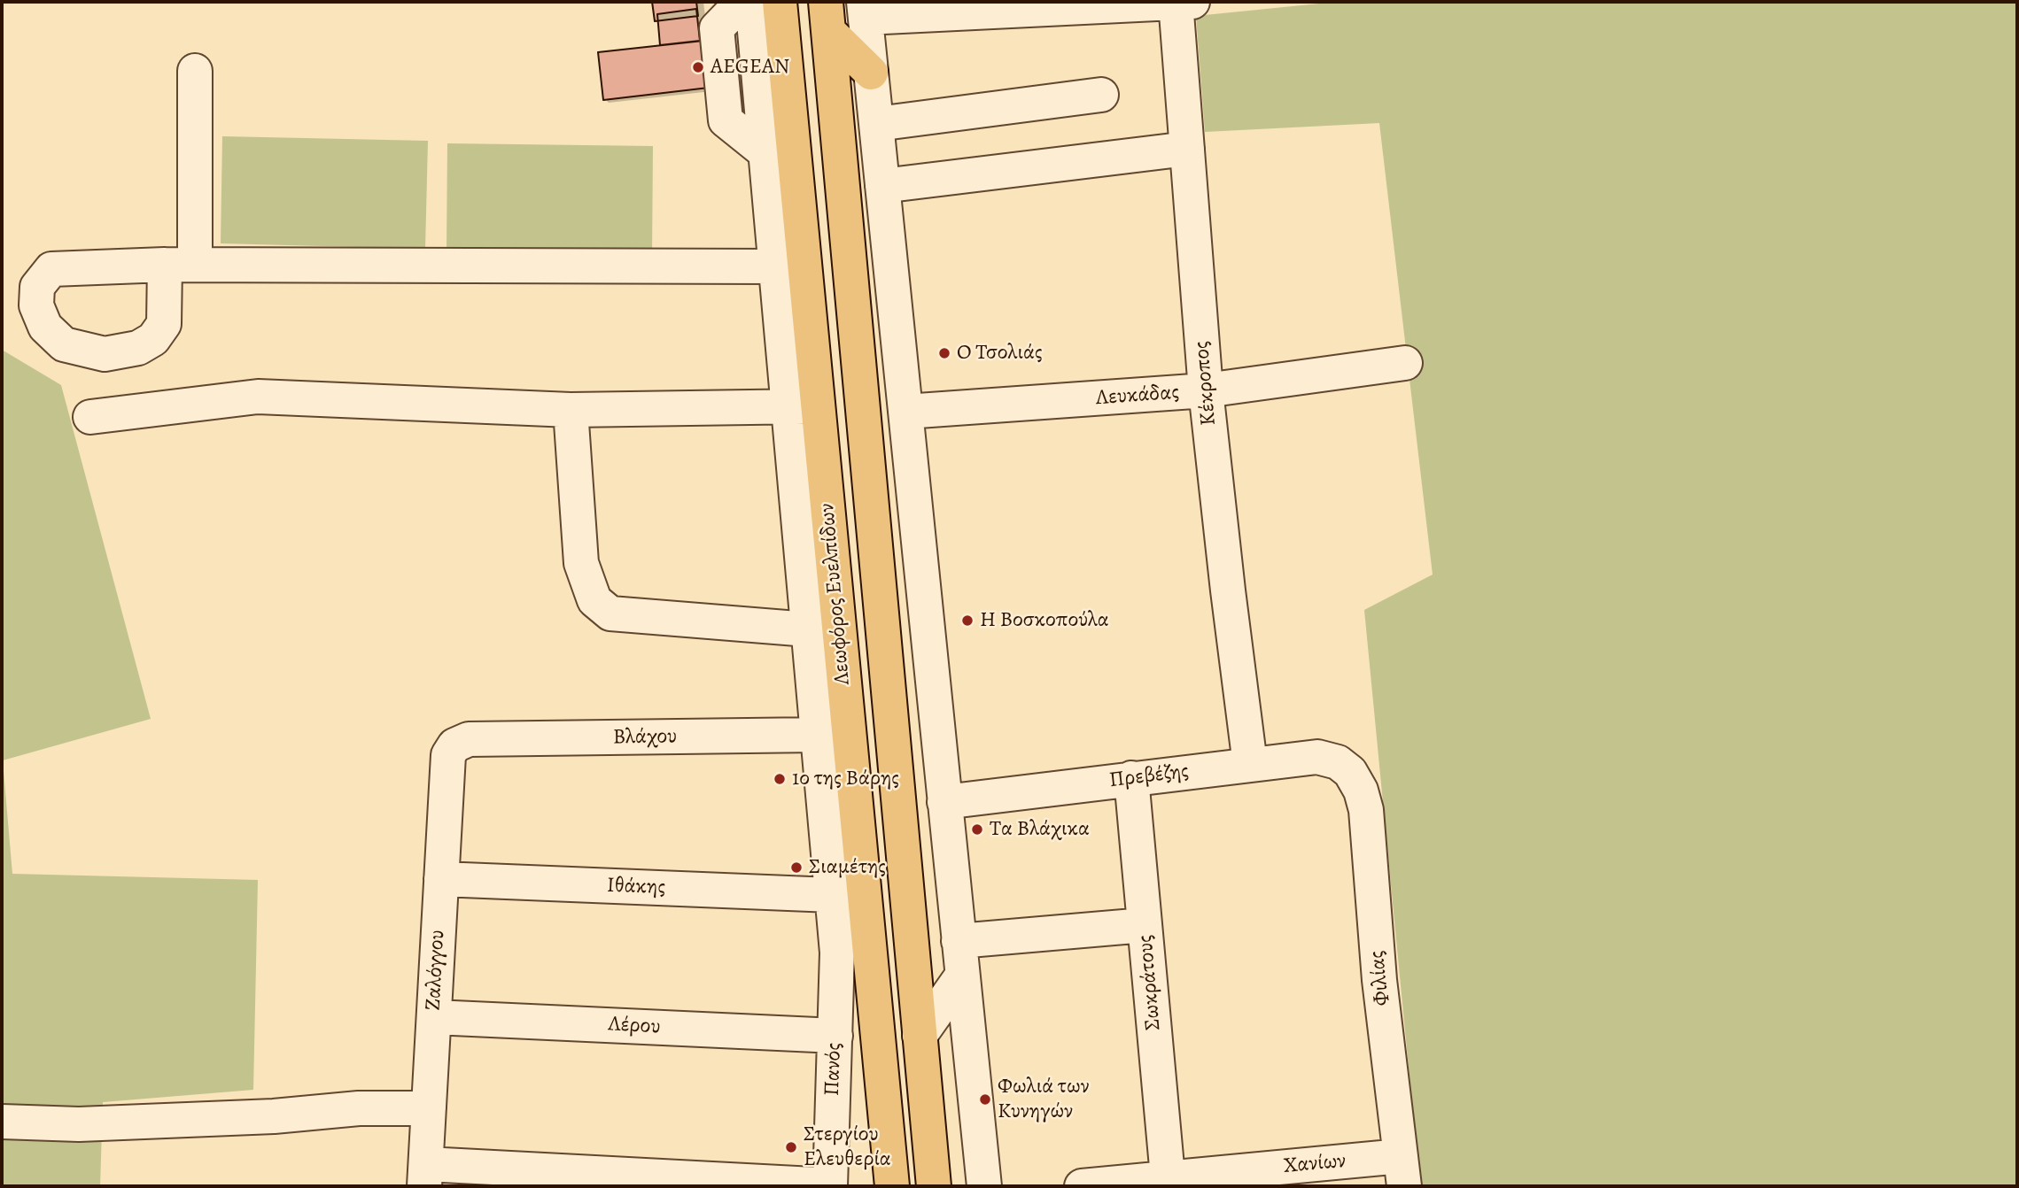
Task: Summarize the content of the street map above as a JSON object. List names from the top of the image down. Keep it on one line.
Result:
{"streets":{"main road":["Λεωφόρος Ευελπίδων"],"street":["Κέκροπος","Λευκάδας","Βλάχου","Πρεβέζης","Ιθάκης","Ζαλόγγου","Φιλίας","Σωκράτους","Λέρου","Πανός","Χανίων"]},"crossings":[["Κέκροπος","Λευκάδας"],["Κέκροπος","Πρεβέζης"],["Λεωφόρος Ευελπίδων","Βλάχου"],["Λεωφόρος Ευελπίδων","Πανός"],["Βλάχου","Ζαλόγγου"],["Βλάχου","Πανός"],["Πρεβέζης","Φιλίας"],["Πρεβέζης","Σωκράτους"],["Ιθάκης","Ζαλόγγου"],["Ιθάκης","Πανός"],["Ζαλόγγου","Λέρου"],["Φιλίας","Χανίων"],["Σωκράτους","Χανίων"],["Λέρου","Πανός"]],"places":["AEGEAN","Ο Τσολιάς","Η Βοσκοπούλα","1ο της Βάρης","Τα Βλάχικα","Σιαμέτης","Φωλιά των Κυνηγών","Στεργίου Ελευθερία"]}
